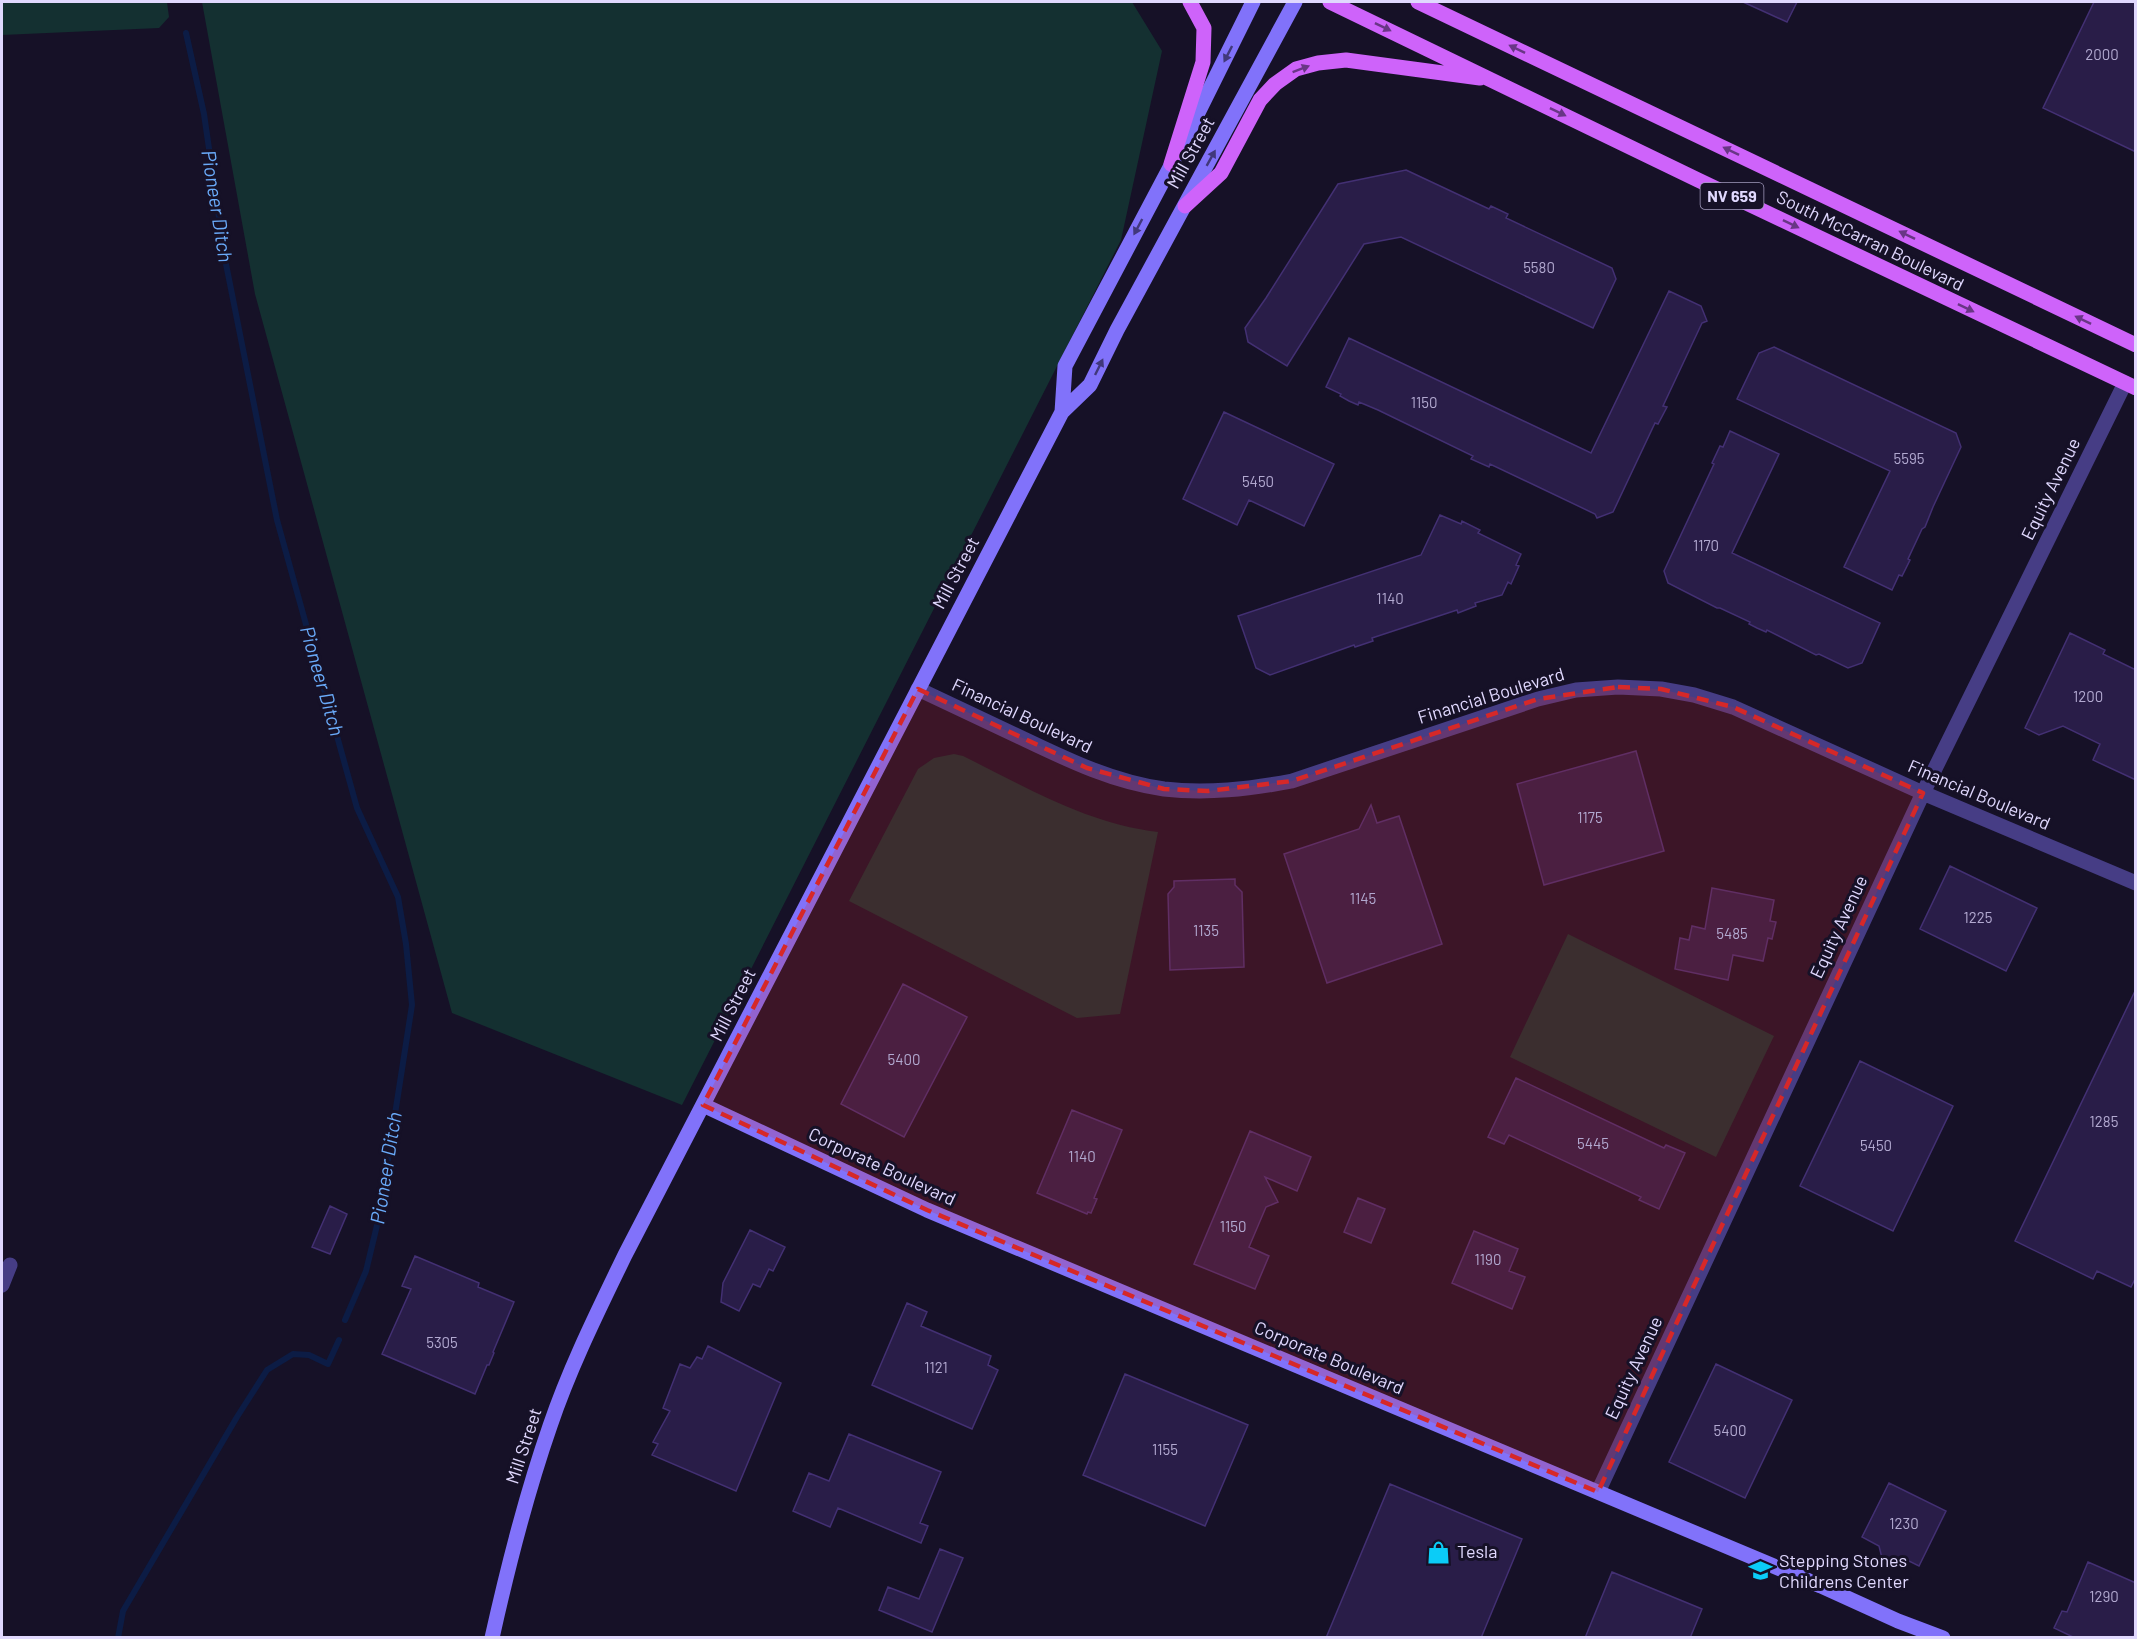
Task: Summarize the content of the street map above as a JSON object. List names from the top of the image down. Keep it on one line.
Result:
{"streets":{"main road":["Mill Street","NV 659","South McCarran Boulevard","Corporate Boulevard"],"street":["Equity Avenue","Financial Boulevard"]},"crossings":[["Mill Street","Financial Boulevard"],["Mill Street","Corporate Boulevard"],["South McCarran Boulevard","Equity Avenue"],["Equity Avenue","Financial Boulevard"],["Equity Avenue","Corporate Boulevard"]],"water":["Pioneer Ditch"],"places":{"shop":["Tesla"],"school or university":["Stepping Stones Childrens Center"]},"house_numbers":["2000","5580","1150","5595","5450","1170","1140","1200","1175","1145","1225","1135","5485","5400","1285","5445","5450","1140","1150","1190","5305","1121","5400","1155","1230","1290"]}
